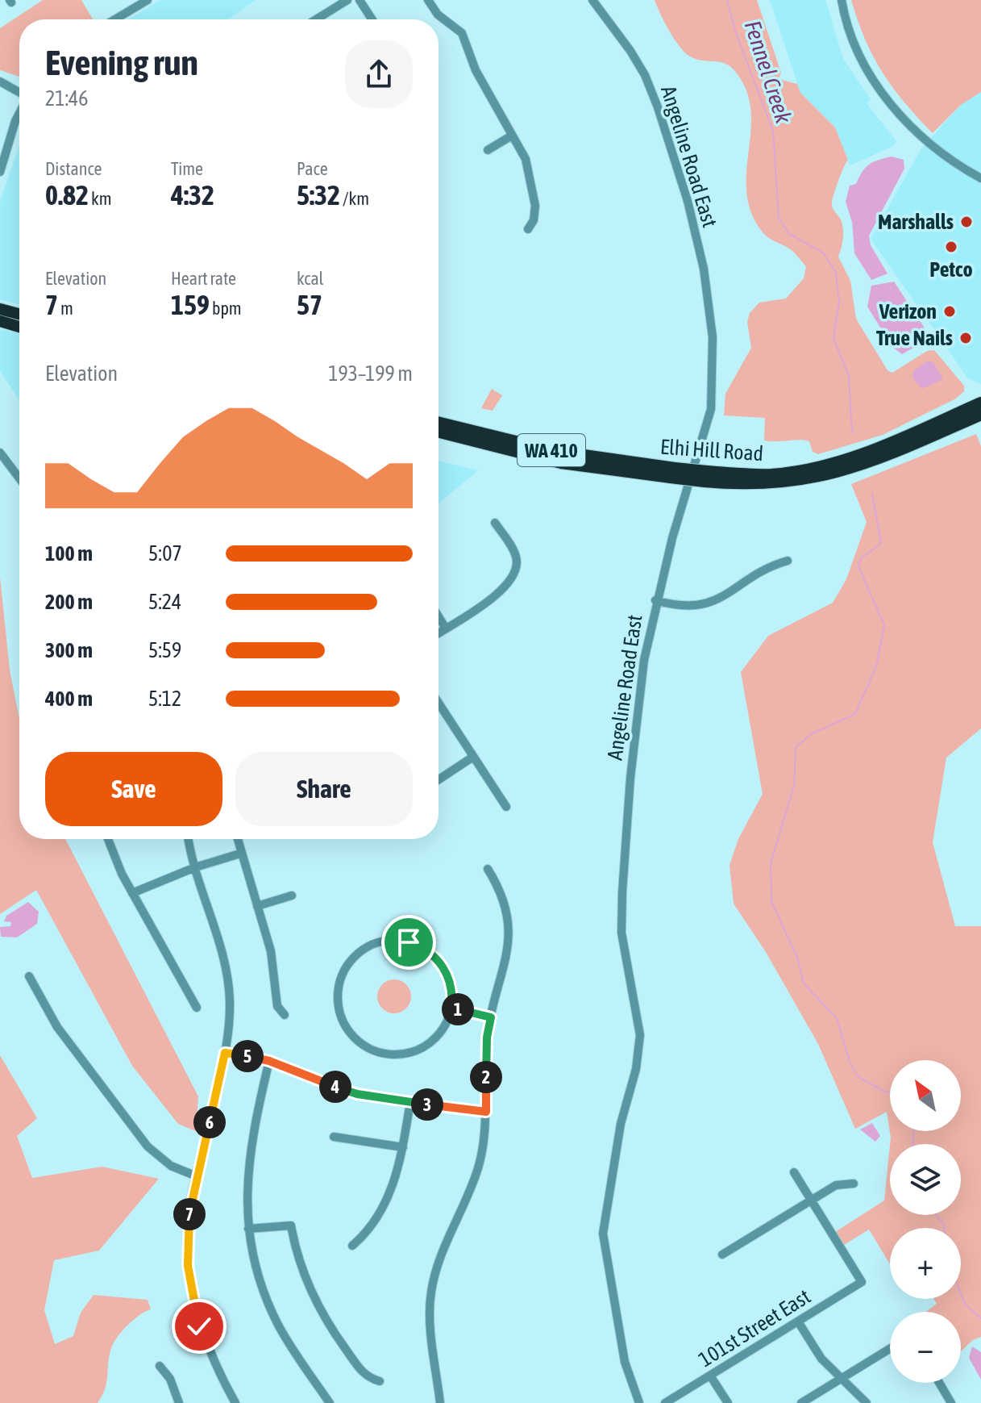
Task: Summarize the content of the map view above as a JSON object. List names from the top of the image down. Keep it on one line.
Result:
{"streets":{"highway":["WA 410","Elhi Hill Road"],"street":["Angeline Road East","101st Street East"]},"water":["Fennel Creek"],"places":["Marshalls","Petco","Verizon","True Nails"],"north":"top left","page":{"heading":["Evening run","21:46"],"stats":[["Distance","0.82 km"],["Time","4:32"],["Pace","5:32 /km"],["Elevation","7 m"],["Heart rate","159 bpm"],["kcal","57"]],"chart":["Elevation","193–199 m"],"list":[{"name":"100 m","note":"5:07"},{"name":"200 m","note":"5:24"},{"name":"300 m","note":"5:59"},{"name":"400 m","note":"5:12"}],"buttons":["Save","Share"],"pins":["1","5","2","4","3","6","7"],"map_buttons":["+","−"]}}
